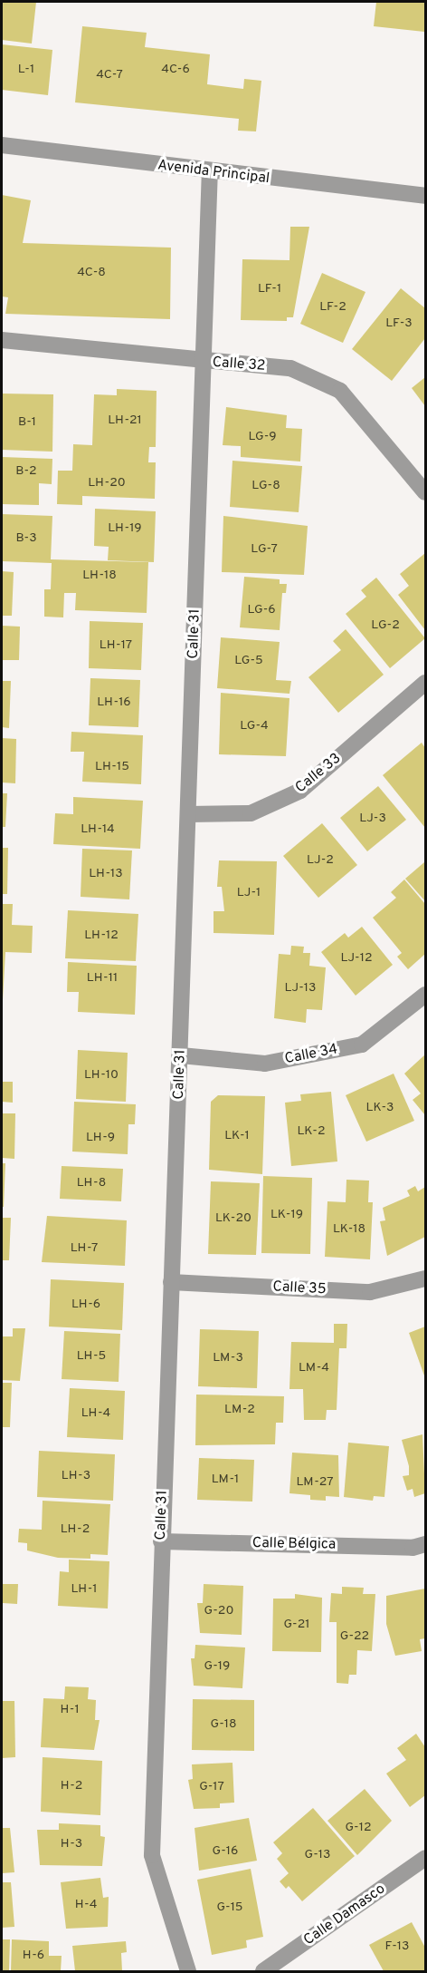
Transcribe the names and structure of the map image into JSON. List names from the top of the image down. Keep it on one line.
{"streets":{"street":["Avenida Principal","Calle 32","Calle 31","Calle 33","Calle 34","Calle 35","Calle Bélgica","Calle Damasco"]},"crossings":[["Avenida Principal","Calle 31"],["Calle 32","Calle 31"],["Calle 31","Calle 33"],["Calle 31","Calle 34"],["Calle 31","Calle 35"],["Calle 31","Calle Bélgica"]],"house_numbers":["L-1","4C-6","4C-7","4C-8","LF-1","LF-2","LF-3","LH-21","B-1","LG-9","B-2","LH-20","LG-8","LH-19","B-3","LG-7","LH-18","LG-6","LG-2","LH-17","LG-5","LH-16","LG-4","LH-15","LJ-3","LH-14","LJ-2","LH-13","LJ-1","LH-12","LJ-12","LH-11","LJ-13","LH-10","LK-3","LK-2","LK-1","LH-9","LH-8","LK-19","LK-20","LK-18","LH-7","LH-6","LH-5","LM-3","LM-4","LM-2","LH-4","LH-3","LM-1","LM-27","LH-2","LH-1","G-20","G-21","G-22","G-19","H-1","G-18","H-2","G-17","G-12","H-3","G-16","G-13","H-4","G-15","F-13","H-6"]}
